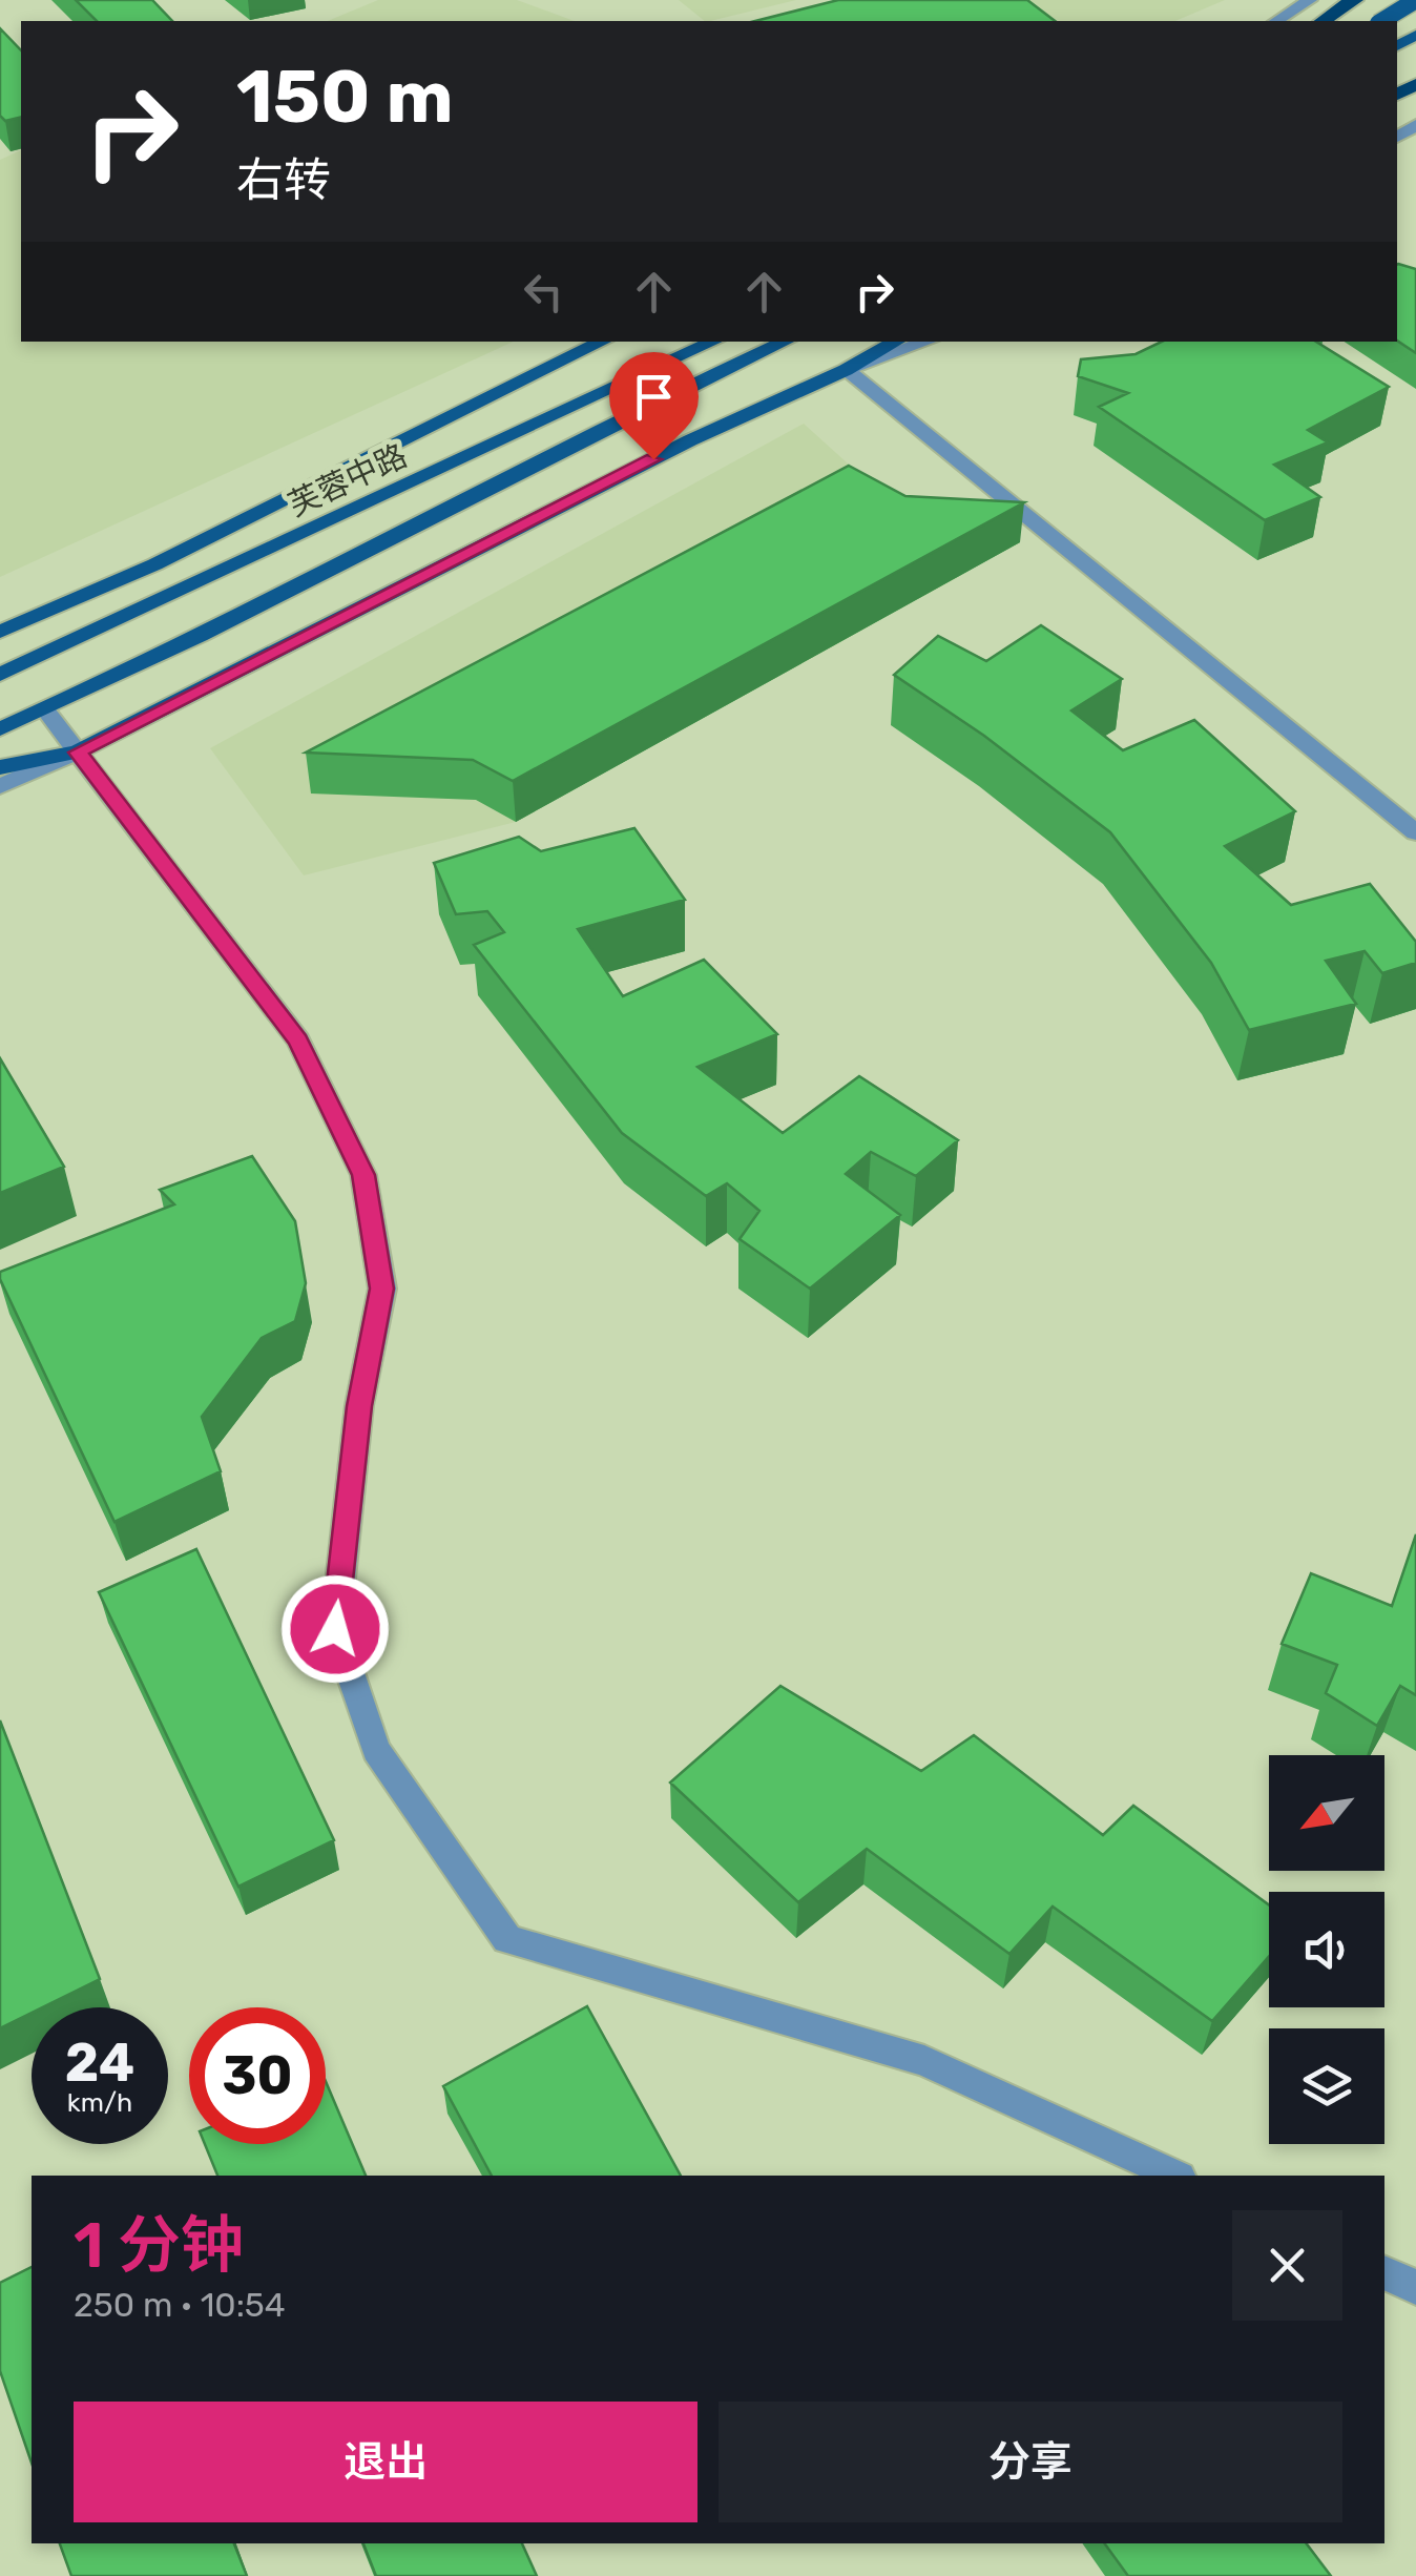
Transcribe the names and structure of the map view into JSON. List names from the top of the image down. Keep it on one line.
{"streets":{"main road":["芙蓉中路"]},"north":"bottom left","page":{"turn":["150 m","右转"],"speed":"24 km/h","limit":"30","heading":["1 分钟","250 m · 10:54"],"buttons":["退出","分享"]}}
